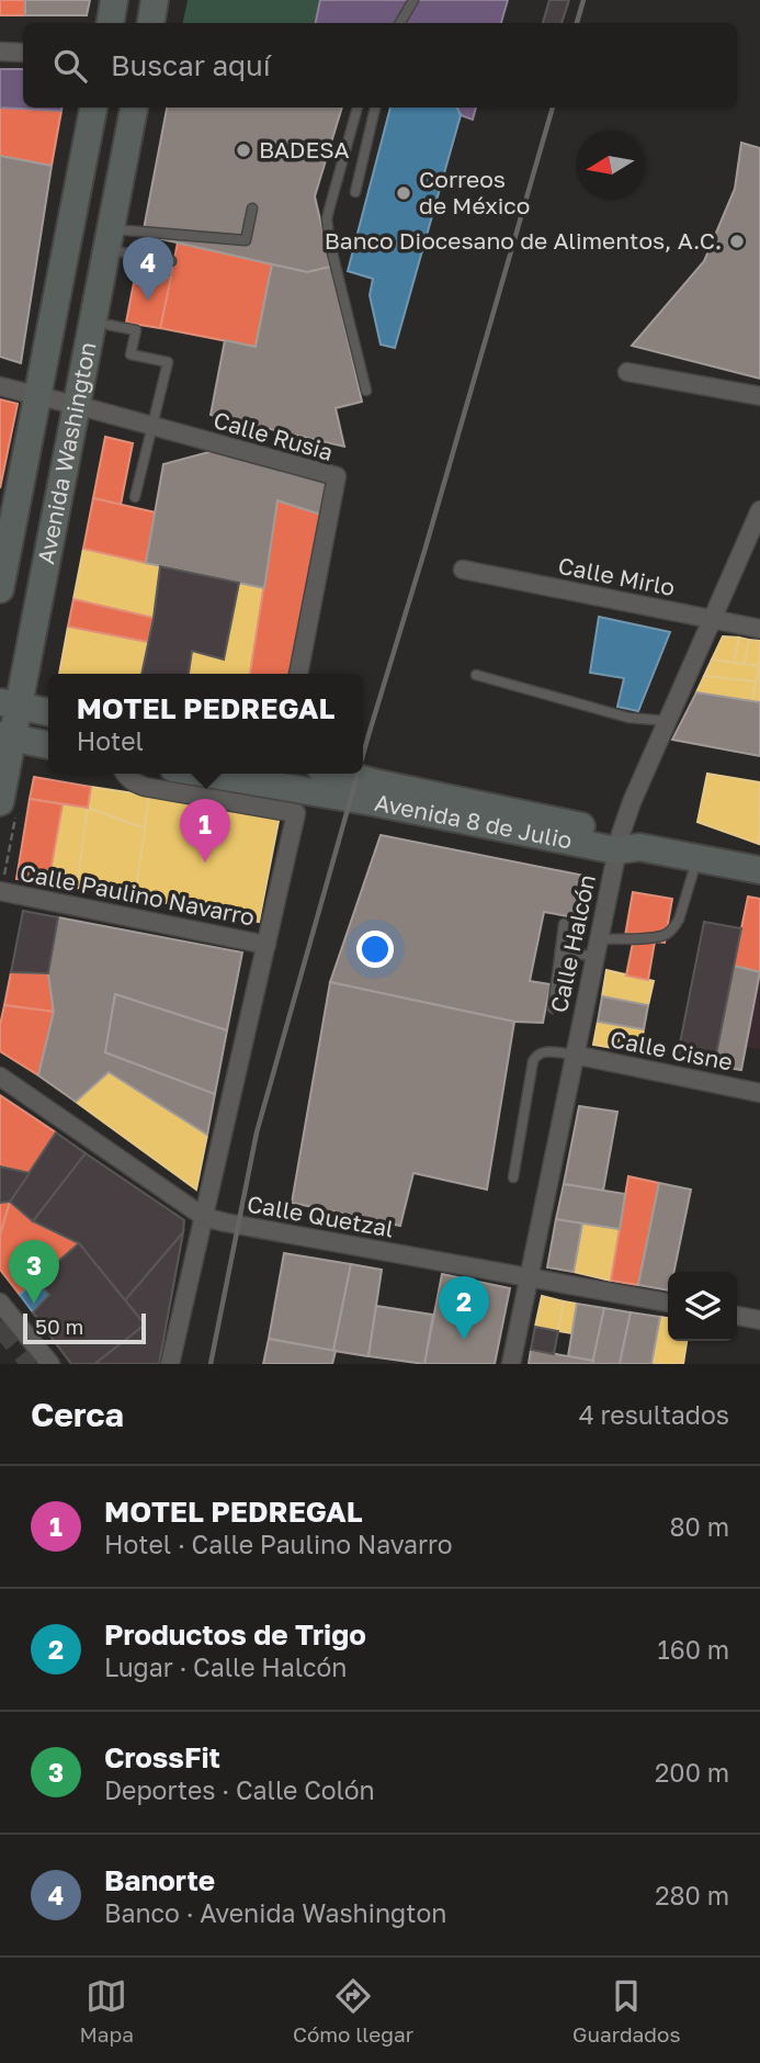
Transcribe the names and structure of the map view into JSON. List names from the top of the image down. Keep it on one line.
{"streets":{"main road":["Avenida Washington","Avenida 8 de Julio"],"street":["Calle Rusia","Calle Mirlo","Calle Paulino Navarro","Calle Halcón","Calle Cisne","Calle Quetzal"]},"crossings":[["Calle Rusia","Avenida Washington"],["Calle Mirlo","Calle Halcón"],["Avenida 8 de Julio","Calle Halcón"],["Calle Halcón","Calle Cisne"],["Calle Halcón","Calle Quetzal"]],"places":["BADESA","Correos de México","Banco Diocesano de Alimentos, A.C."],"scale_bar":"50 m","north":"left","page":{"search":"Buscar aquí","pins":["4","1","3","2"],"popup":["MOTEL PEDREGAL","Hotel"],"scale":"50 m","heading":["Cerca","4 resultados"],"list":[{"mark":"1","name":"MOTEL PEDREGAL","note":"Hotel · Calle Paulino Navarro","value":"80 m"},{"mark":"2","name":"Productos de Trigo","note":"Lugar · Calle Halcón","value":"160 m"},{"mark":"3","name":"CrossFit","note":"Deportes · Calle Colón","value":"200 m"},{"mark":"4","name":"Banorte","note":"Banco · Avenida Washington","value":"280 m"}],"nav":["Mapa","Cómo llegar","Guardados"]}}
